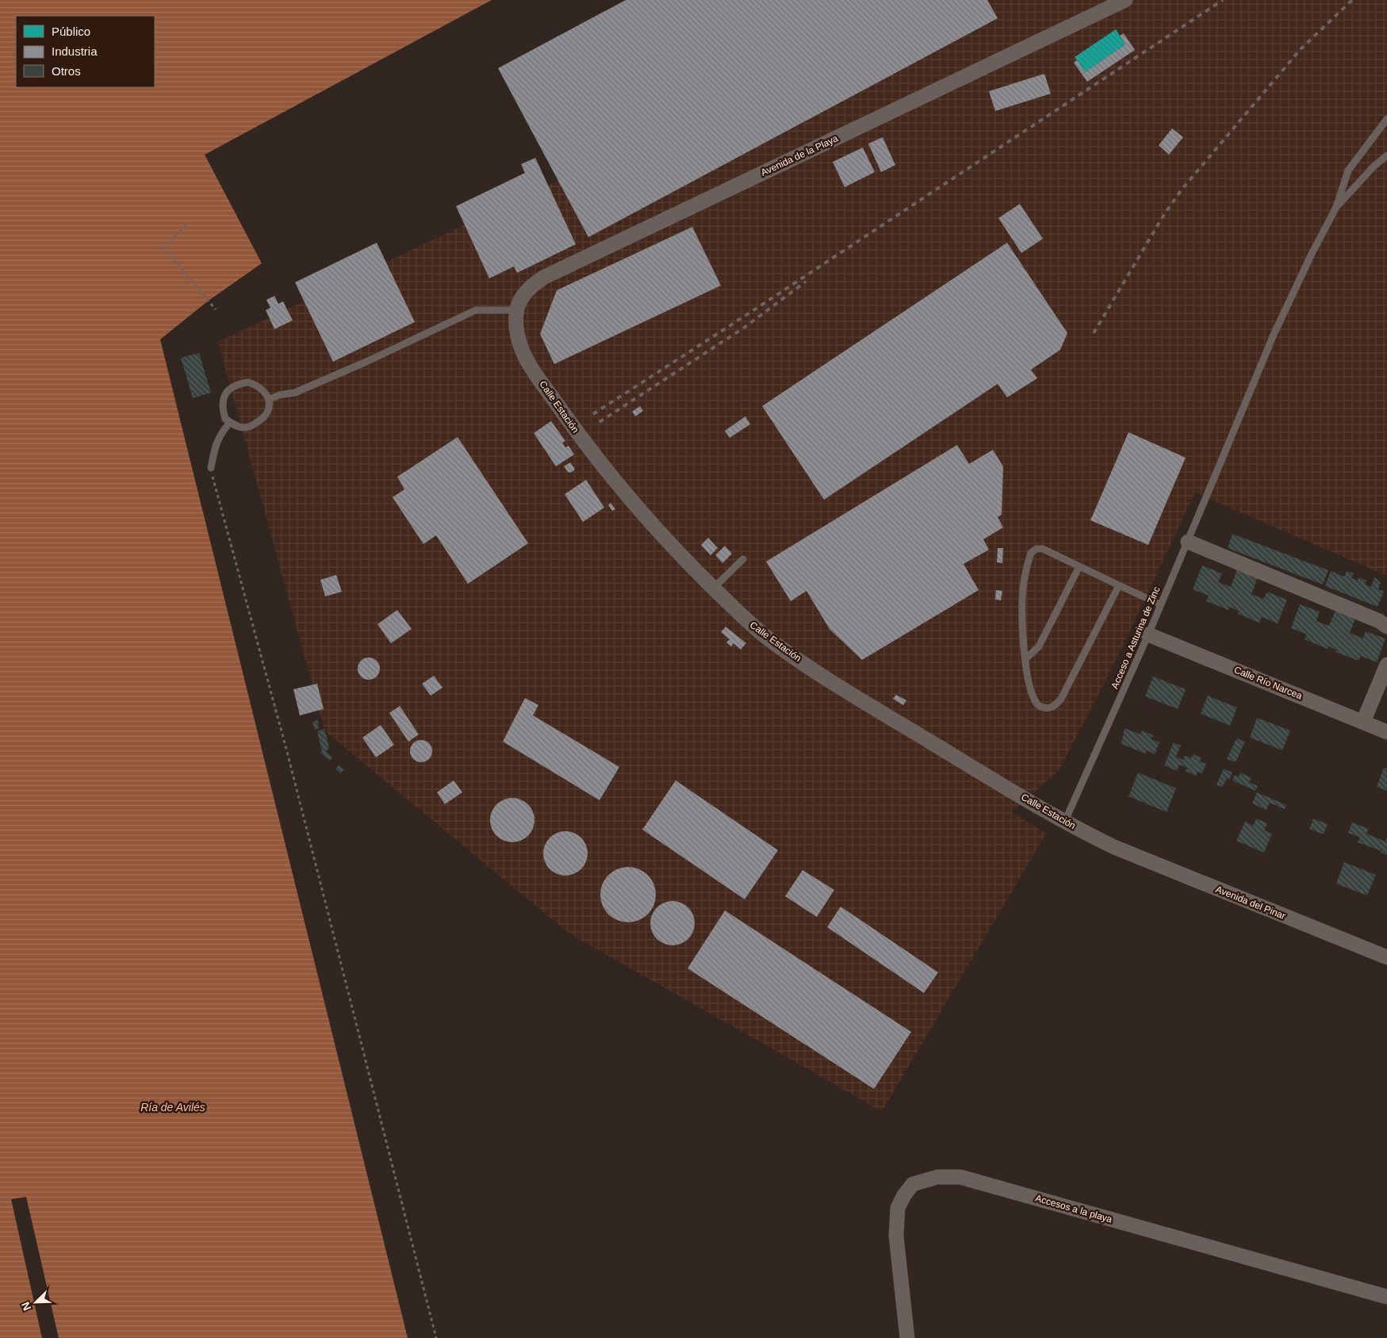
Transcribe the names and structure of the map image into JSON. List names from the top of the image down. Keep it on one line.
{"streets":{"street":["Avenida de la Playa","Calle Estación","Calle Río Narcea","Avenida del Pinar","Accesos a la playa"],"lane":["Acceso a Asturina de Zinc"]},"crossings":[["Avenida de la Playa","Calle Estación"],["Calle Estación","Acceso a Asturina de Zinc"],["Calle Estación","Avenida del Pinar"],["Acceso a Asturina de Zinc","Calle Río Narcea"]],"water":["Ría de Avilés"],"legend":["Público","Industria","Otros"],"north":"bottom left"}
